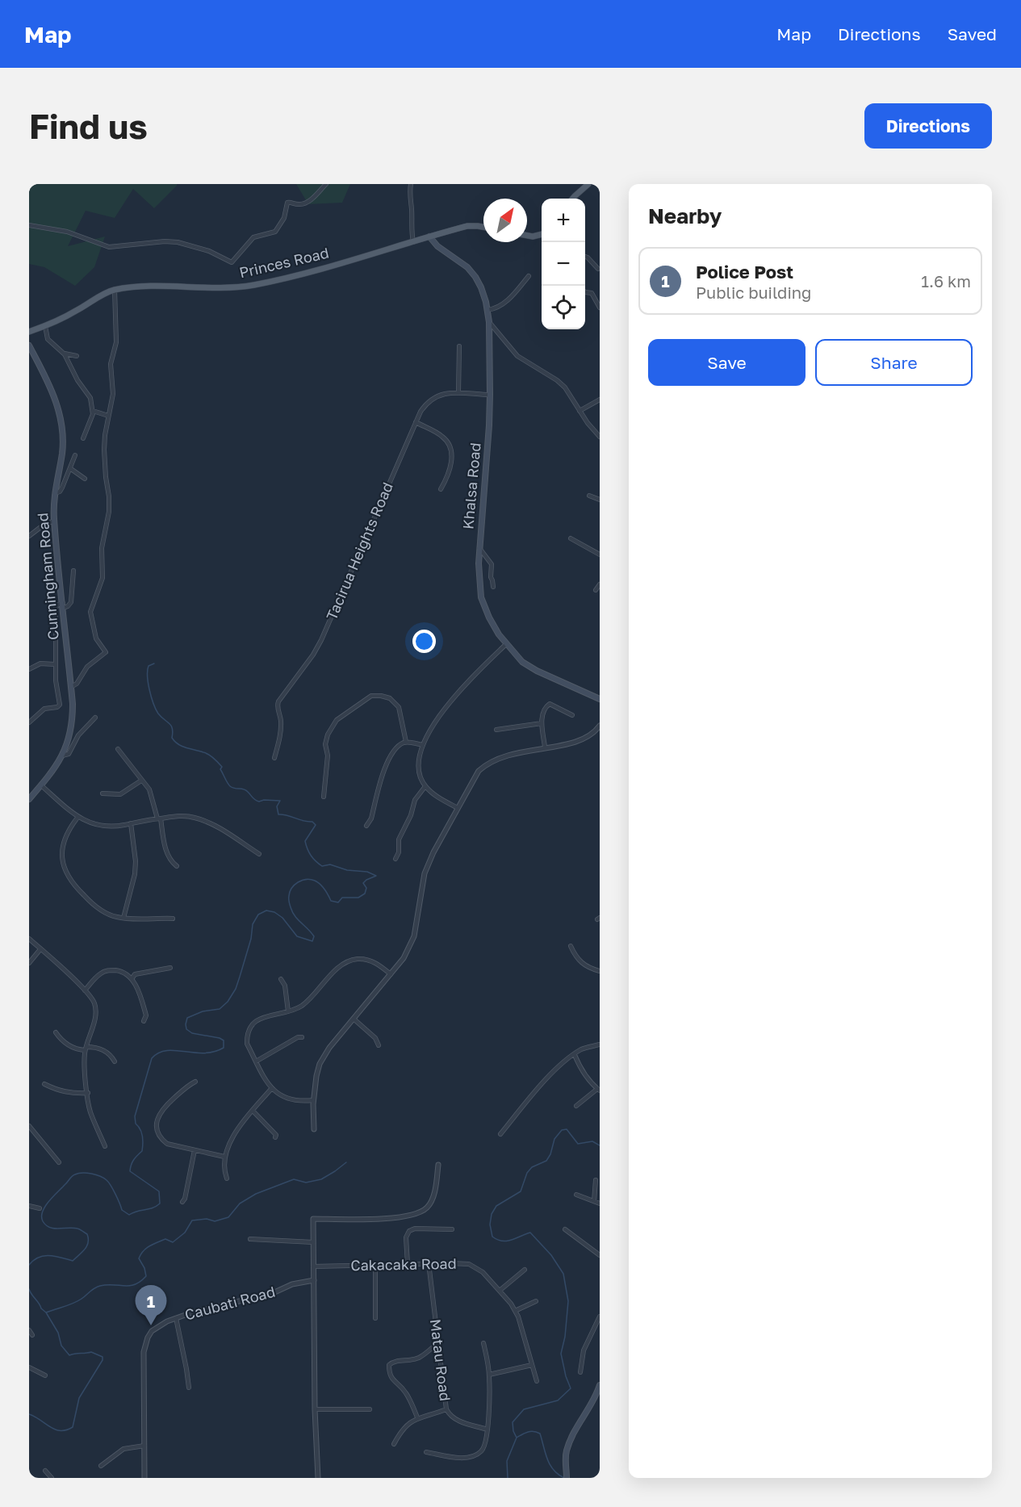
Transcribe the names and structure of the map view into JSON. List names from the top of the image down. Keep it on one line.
{"streets":{"main road":["Princes Road","Khalsa Road","Cunningham Road"],"street":["Tacirua Heights Road","Cakacaka Road","Caubati Road","Matau Road"]},"crossings":[["Princes Road","Khalsa Road"],["Khalsa Road","Tacirua Heights Road"],["Cakacaka Road","Matau Road"]],"north":"top right","page":{"header":"Map","nav":["Map","Directions","Saved"],"buttons":["Directions",["Save","Share"]],"title":"Find us","heading":"Nearby","map_buttons":["+","−"],"list":[{"mark":"1","name":"Police Post","note":"Public building","value":"1.6 km"}],"pins":"1"}}
